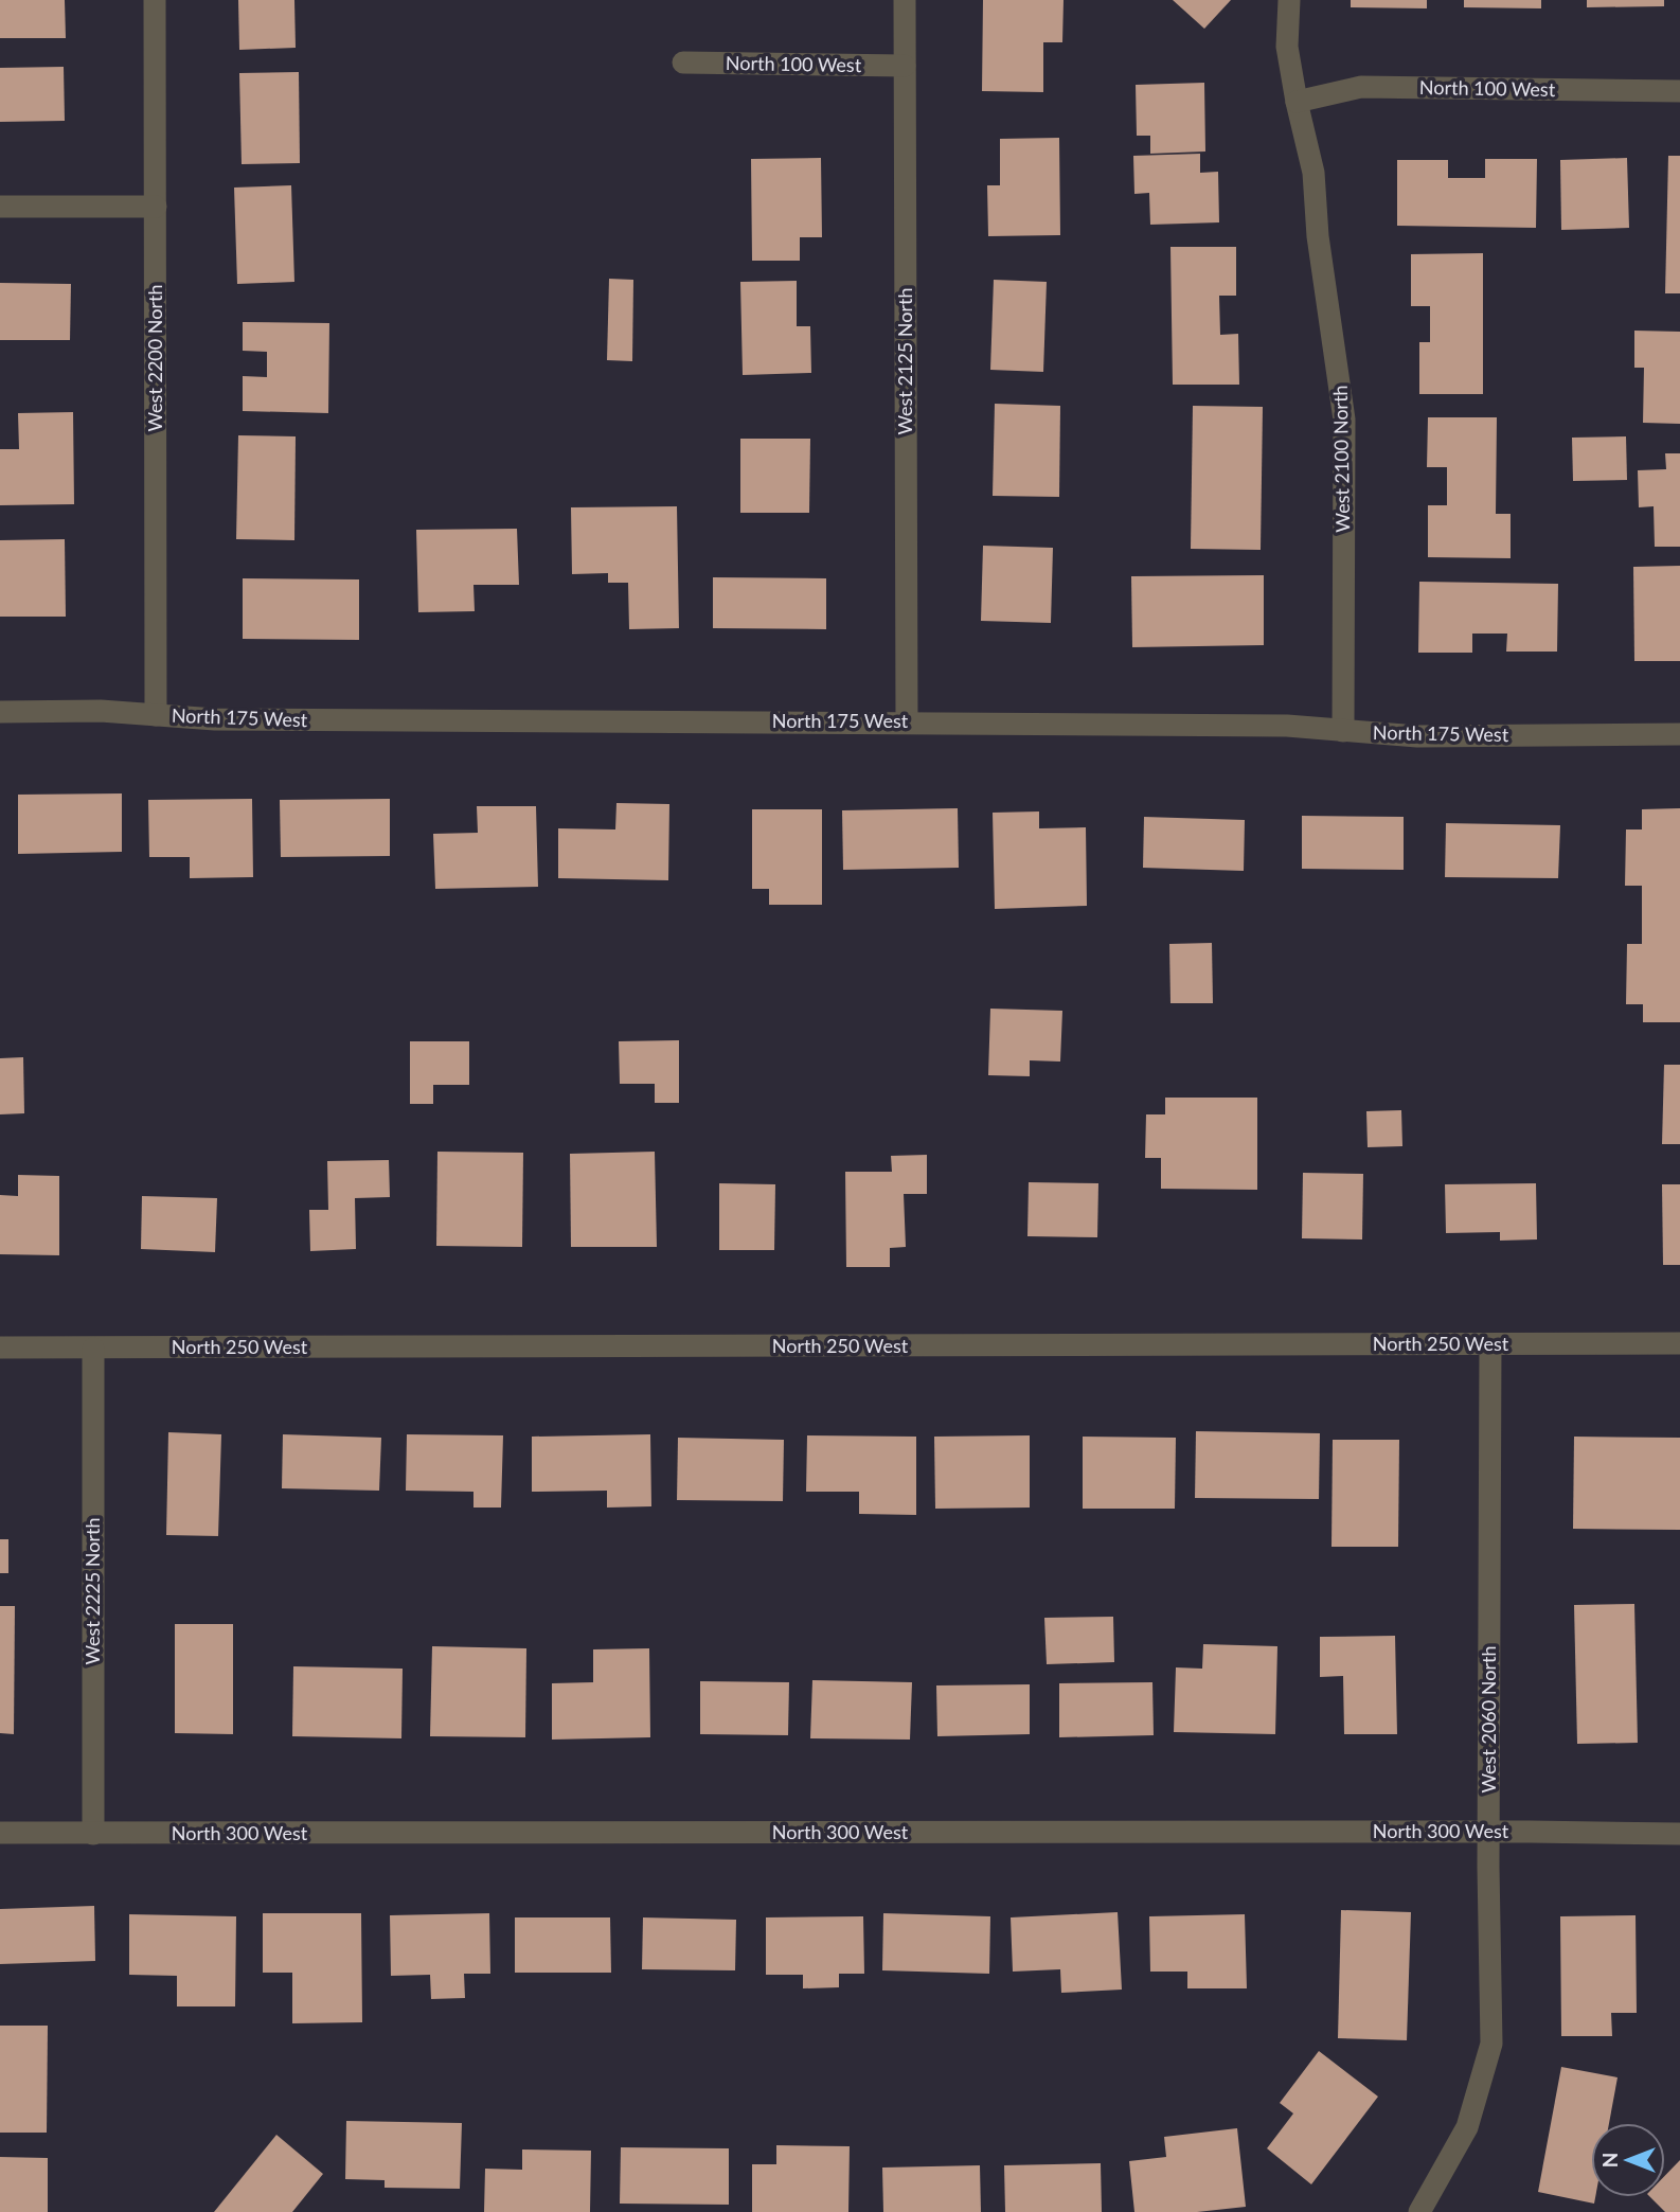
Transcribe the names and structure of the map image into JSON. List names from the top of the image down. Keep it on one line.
{"streets":{"street":["North 100 West","West 2200 North","West 2125 North","West 2100 North","North 175 West","North 250 West","West 2225 North","West 2060 North","North 300 West"]},"crossings":[["North 100 West","West 2125 North"],["North 100 West","West 2100 North"],["West 2200 North","North 175 West"],["West 2125 North","North 175 West"],["West 2100 North","North 175 West"],["North 250 West","West 2225 North"],["North 250 West","West 2060 North"],["West 2225 North","North 300 West"],["West 2060 North","North 300 West"]],"north":"left"}
